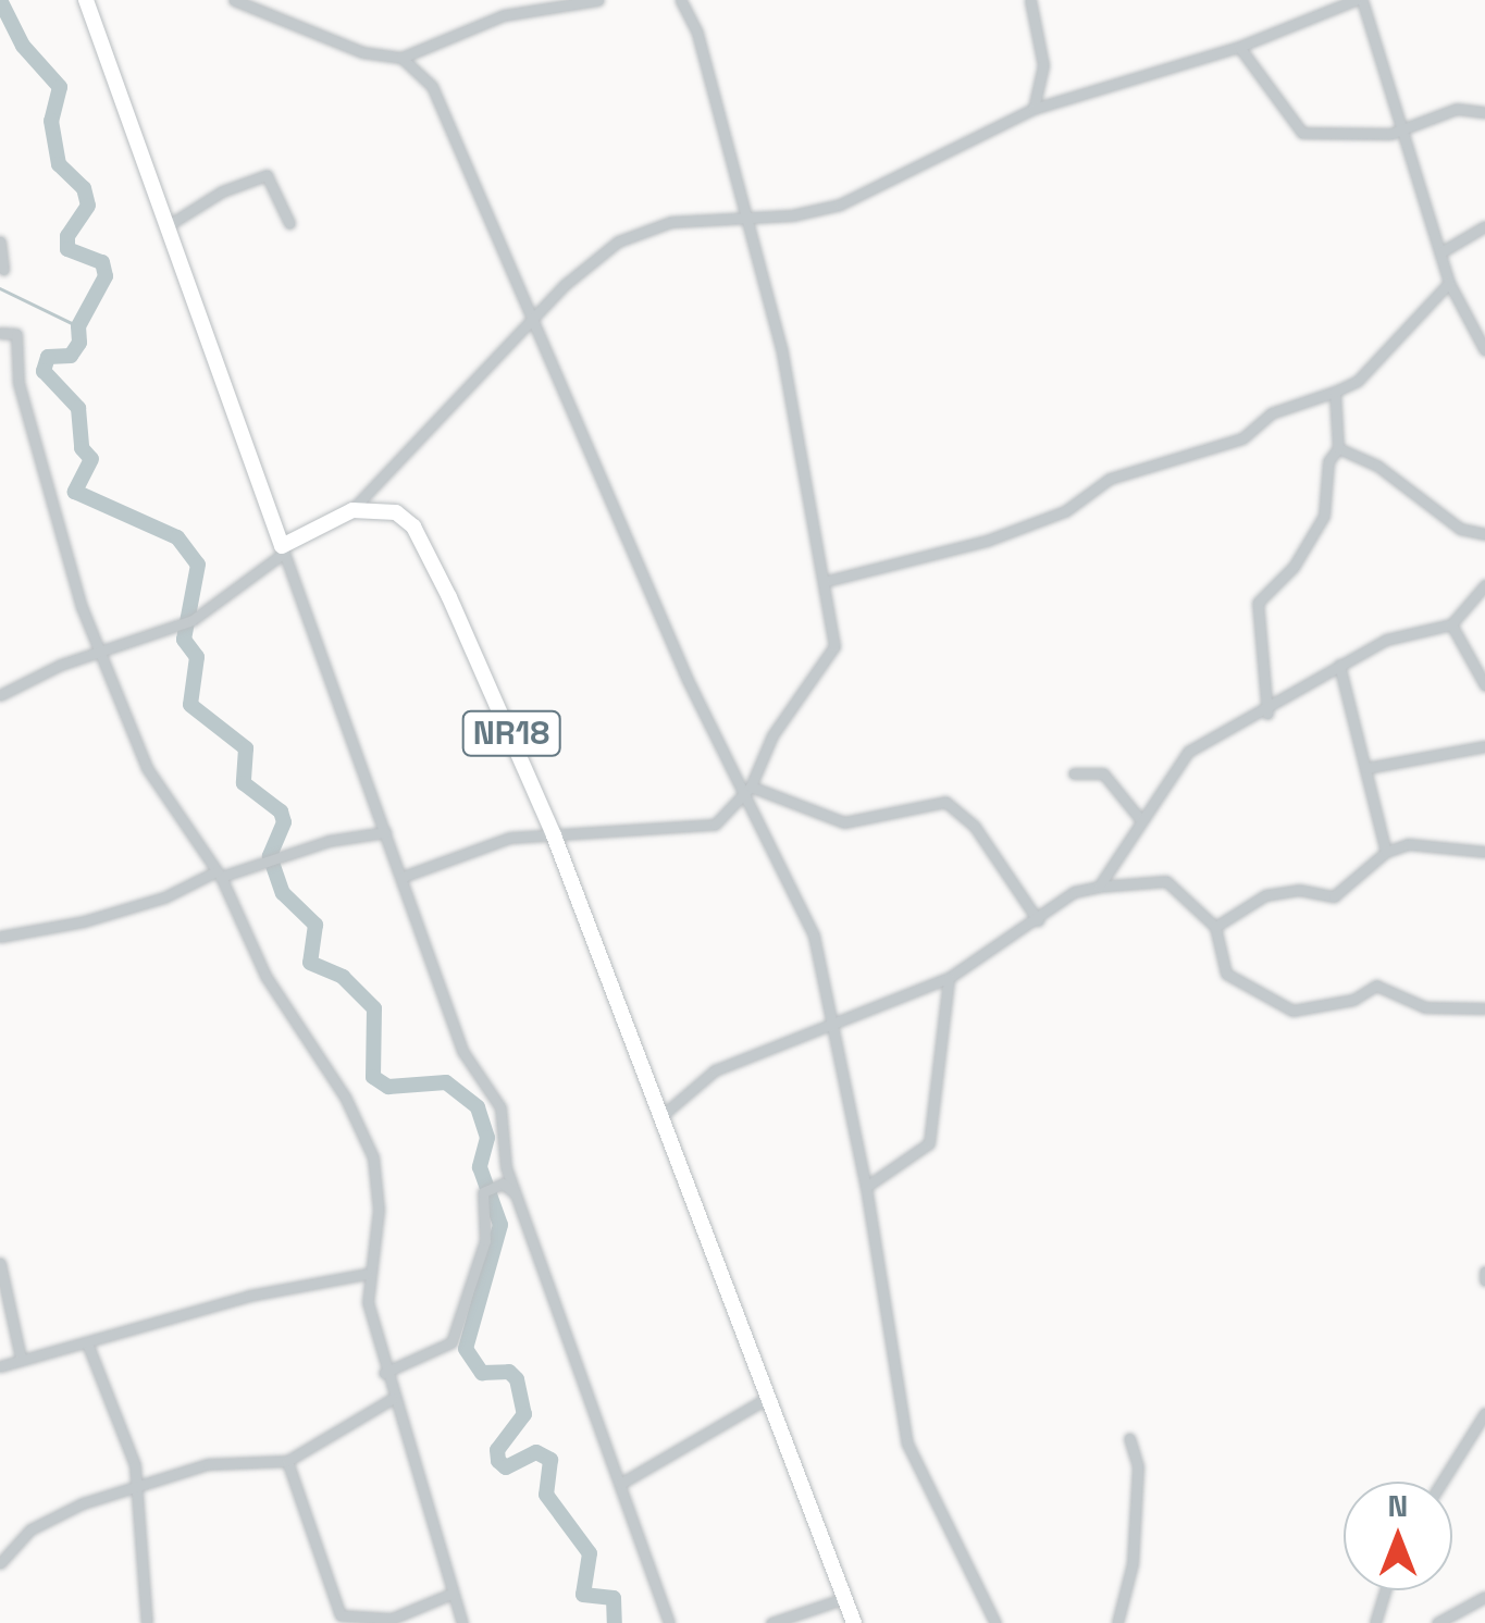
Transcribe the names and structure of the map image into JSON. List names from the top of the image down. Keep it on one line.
{"streets":{"main road":["NR18"]},"north":"top"}
